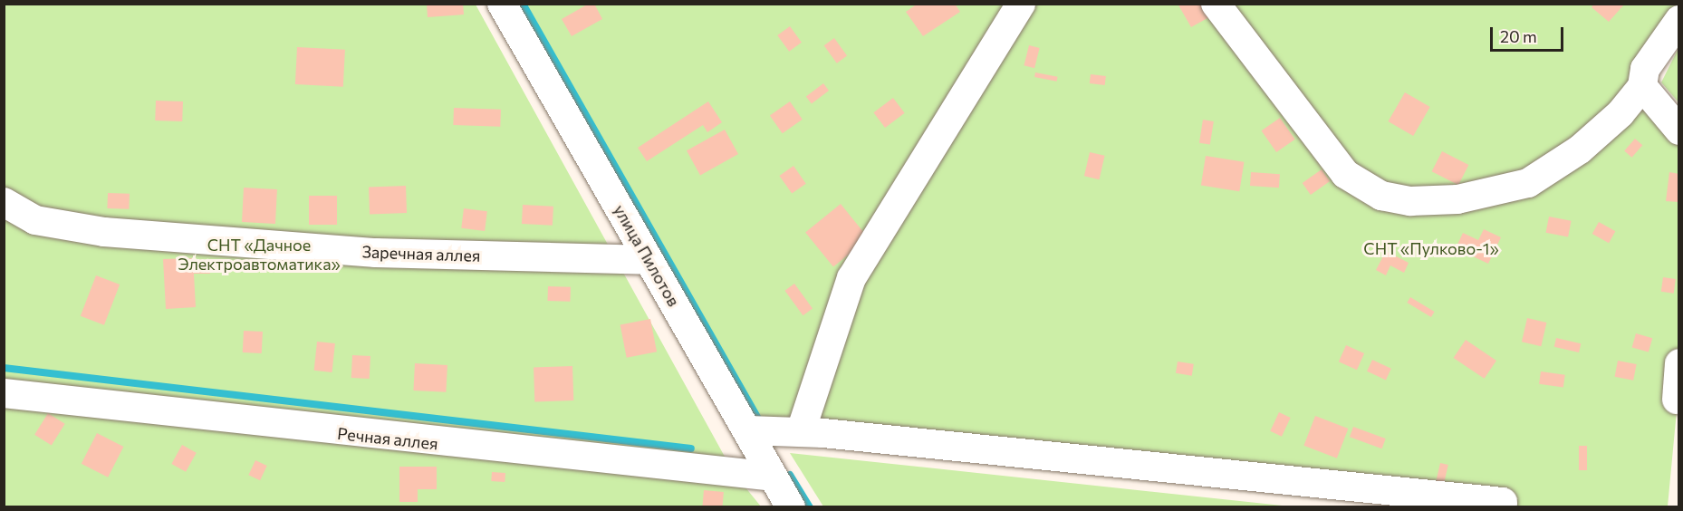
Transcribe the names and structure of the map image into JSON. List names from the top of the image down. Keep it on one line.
{"streets":{"street":["Заречная аллея","улица Пилотов","Речная аллея"]},"crossings":[["Заречная аллея","улица Пилотов"],["улица Пилотов","Речная аллея"]],"parks":["СНТ «Дачное Электроавтоматика»","СНТ «Пулково-1»"],"scale_bar":"20 m"}
